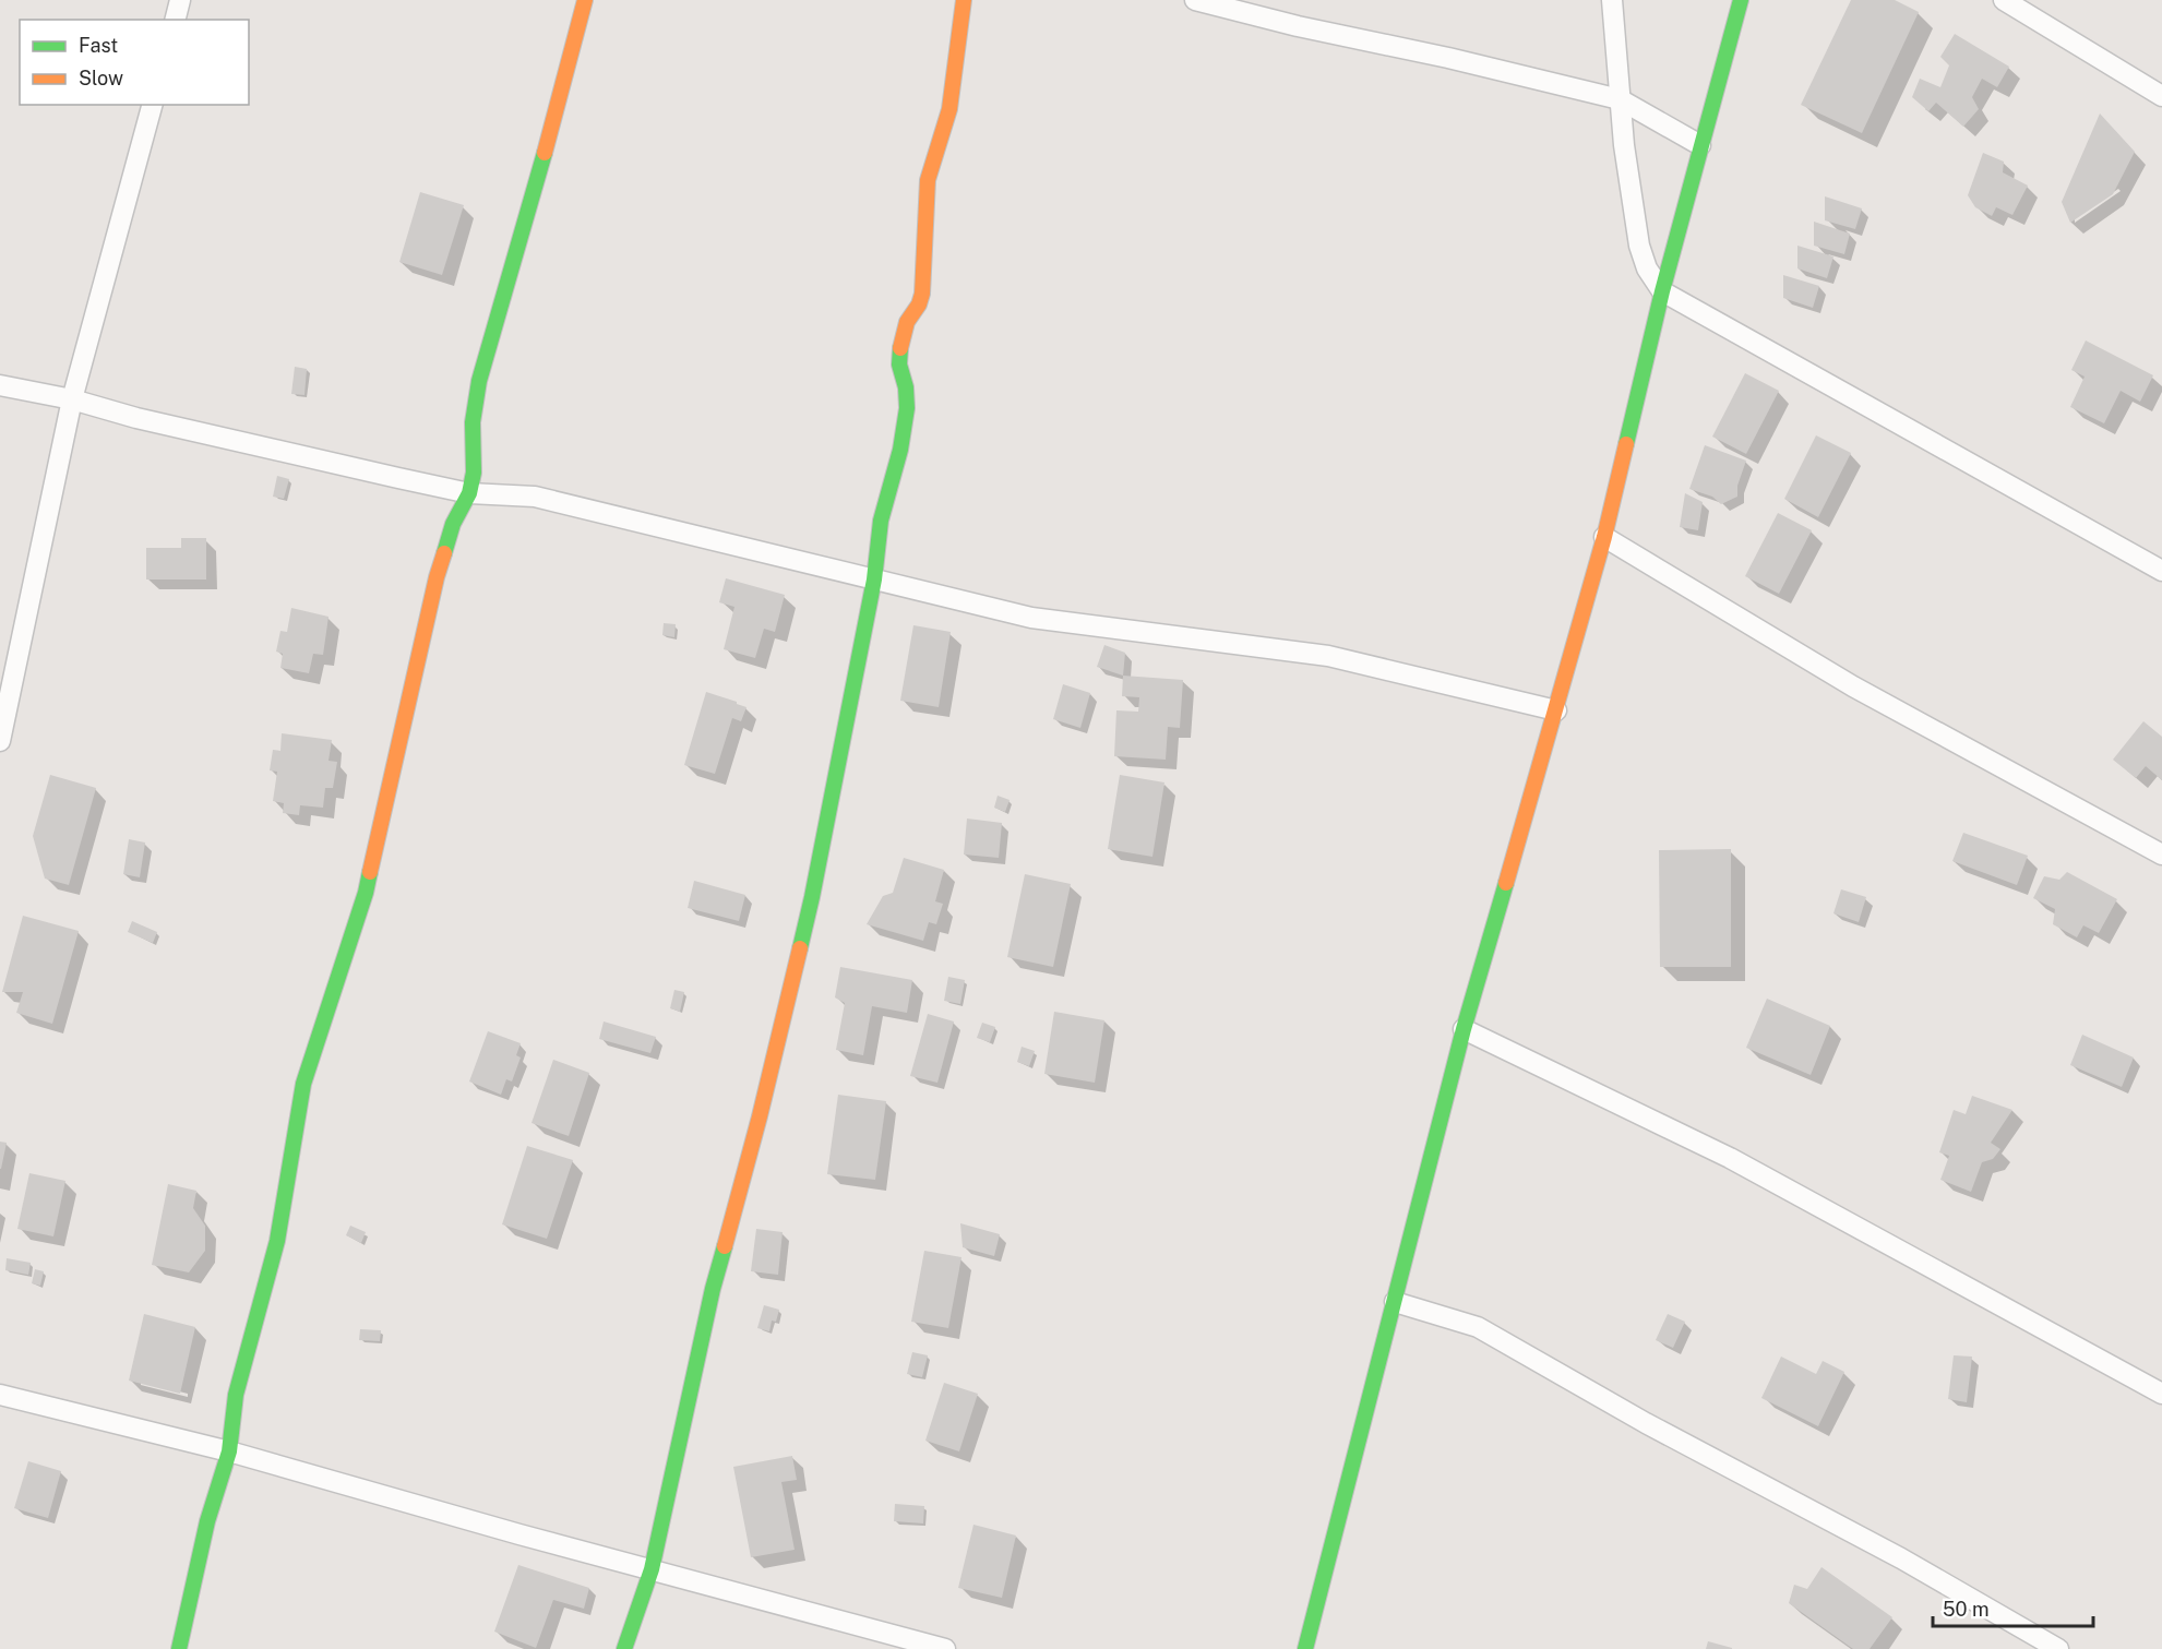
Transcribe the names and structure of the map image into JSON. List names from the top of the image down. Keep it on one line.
{"legend":["Fast","Slow"],"scale_bar":"50 m"}
